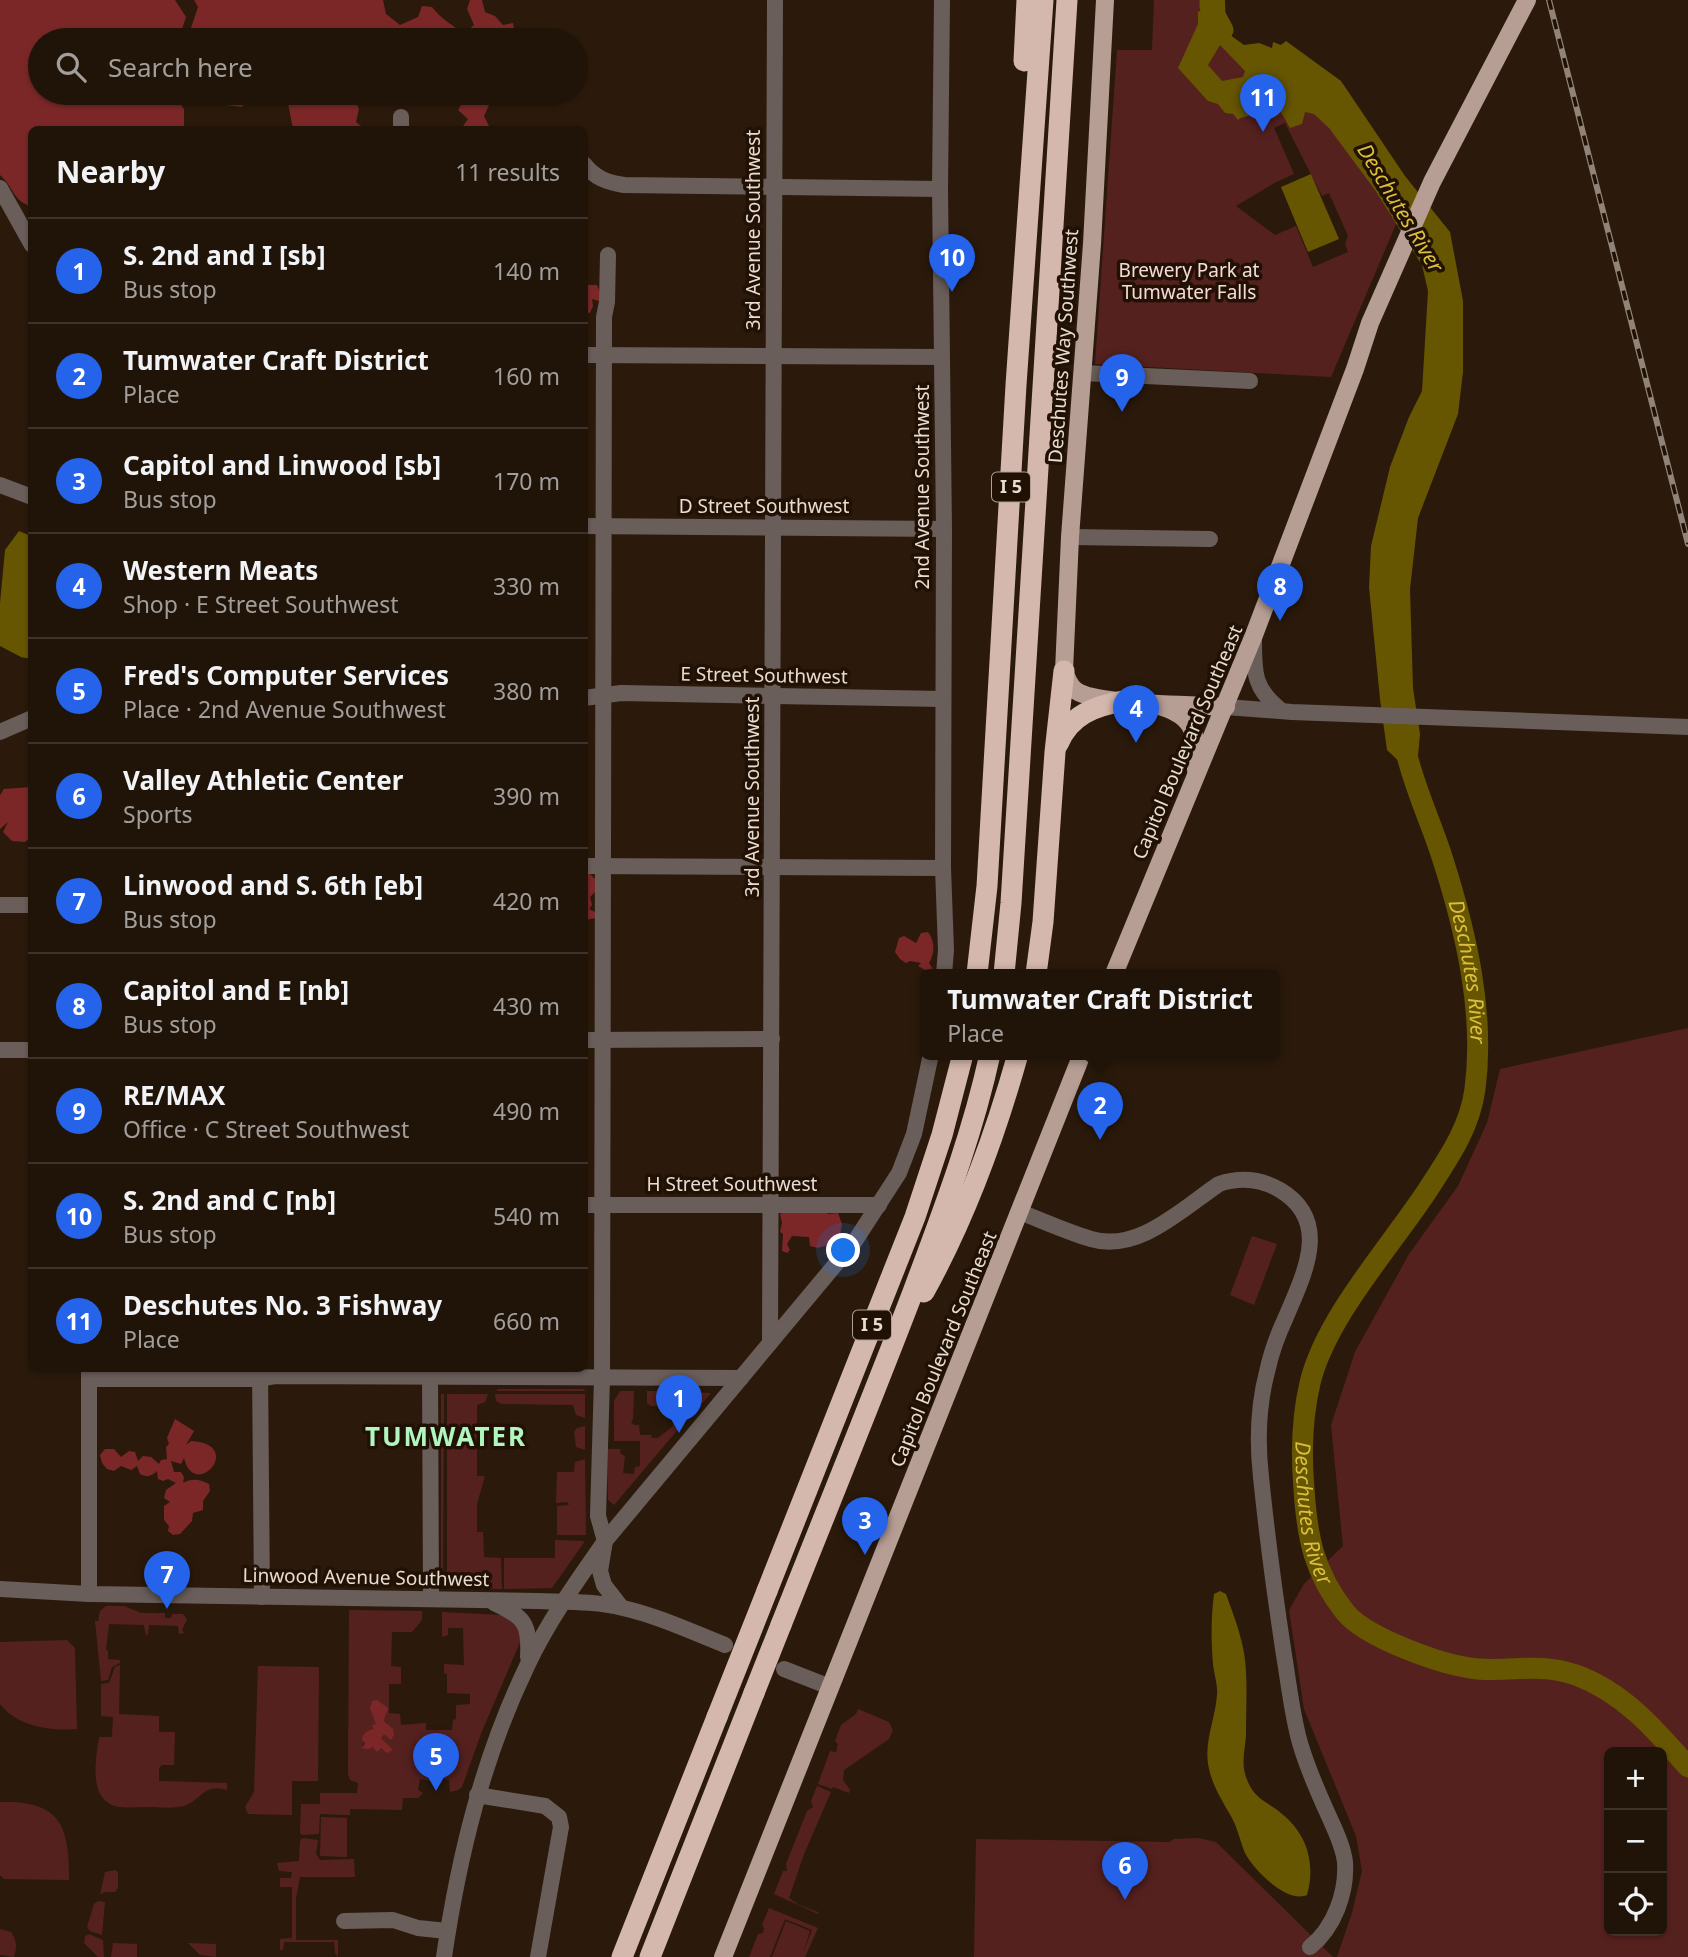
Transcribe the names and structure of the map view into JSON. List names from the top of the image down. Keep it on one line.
{"streets":{"highway":["I 5"],"main road":["Deschutes Way Southwest","Capitol Boulevard Southeast"],"street":["3rd Avenue Southwest","2nd Avenue Southwest","D Street Southwest","E Street Southwest","H Street Southwest","Linwood Avenue Southwest"]},"crossings":[["3rd Avenue Southwest","D Street Southwest"],["3rd Avenue Southwest","E Street Southwest"],["3rd Avenue Southwest","H Street Southwest"],["2nd Avenue Southwest","D Street Southwest"],["2nd Avenue Southwest","E Street Southwest"]],"districts":["TUMWATER"],"water":["Deschutes River"],"parks":["Brewery Park at Tumwater Falls"],"page":{"search":"Search here","pins":["11","10","9","8","4","2","1","3","7","5","6"],"heading":["Nearby","11 results"],"list":[{"mark":"1","name":"S. 2nd and I [sb]","note":"Bus stop","value":"140 m"},{"mark":"2","name":"Tumwater Craft District","note":"Place","value":"160 m"},{"mark":"3","name":"Capitol and Linwood [sb]","note":"Bus stop","value":"170 m"},{"mark":"4","name":"Western Meats","note":"Shop · E Street Southwest","value":"330 m"},{"mark":"5","name":"Fred's Computer Services","note":"Place · 2nd Avenue Southwest","value":"380 m"},{"mark":"6","name":"Valley Athletic Center","note":"Sports","value":"390 m"},{"mark":"7","name":"Linwood and S. 6th [eb]","note":"Bus stop","value":"420 m"},{"mark":"8","name":"Capitol and E [nb]","note":"Bus stop","value":"430 m"},{"mark":"9","name":"RE/MAX","note":"Office · C Street Southwest","value":"490 m"},{"mark":"10","name":"S. 2nd and C [nb]","note":"Bus stop","value":"540 m"},{"mark":"11","name":"Deschutes No. 3 Fishway","note":"Place","value":"660 m"}],"popup":["Tumwater Craft District","Place"],"map_buttons":["+","−"]}}
